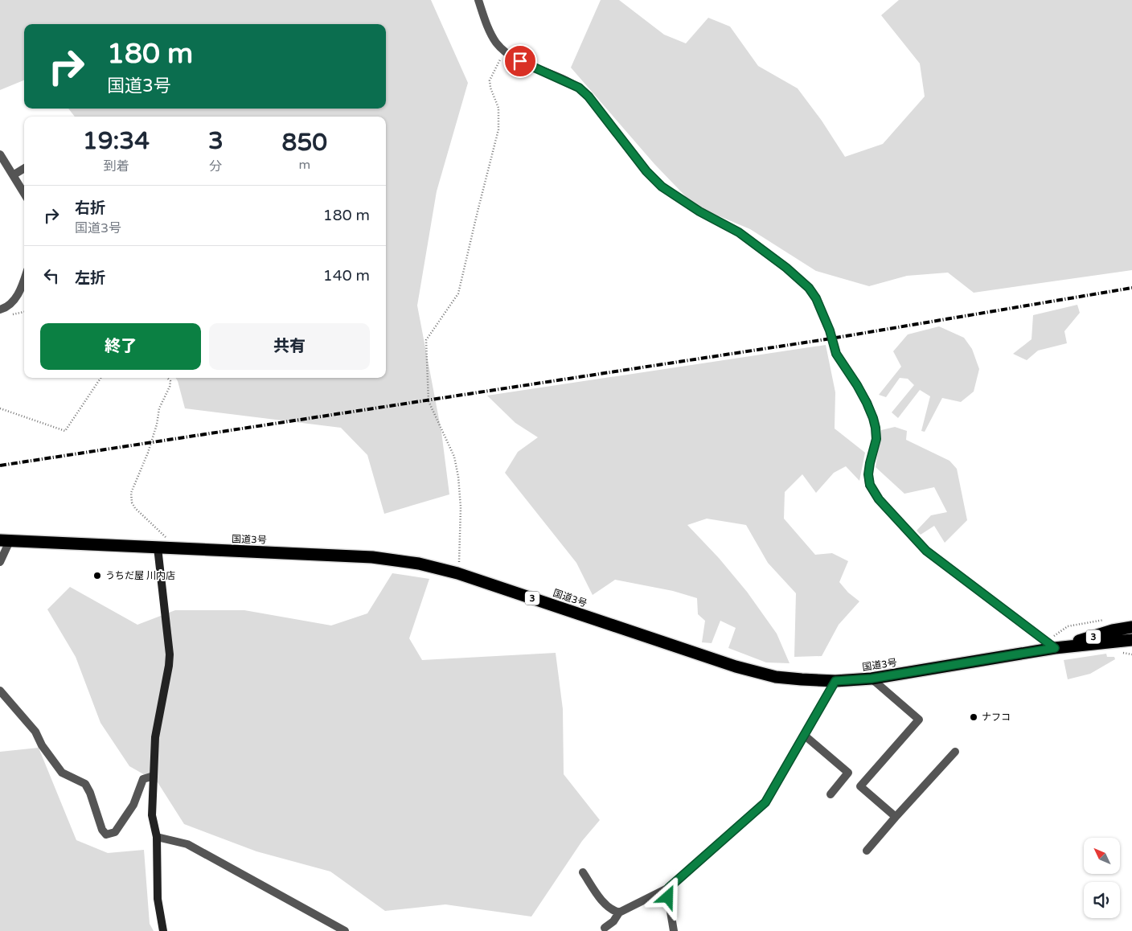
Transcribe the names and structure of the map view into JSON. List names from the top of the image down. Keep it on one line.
{"streets":{"highway":["国道3号","3"]},"places":["うちだ屋 川内店","ナフコ"],"north":"top left","page":{"turn":["180 m","国道3号"],"eta":["19:34","到着","3","分","850","m"],"list":[{"name":"右折","note":"国道3号","value":"180 m"},{"name":"左折","value":"140 m"}],"buttons":["終了","共有"]}}
